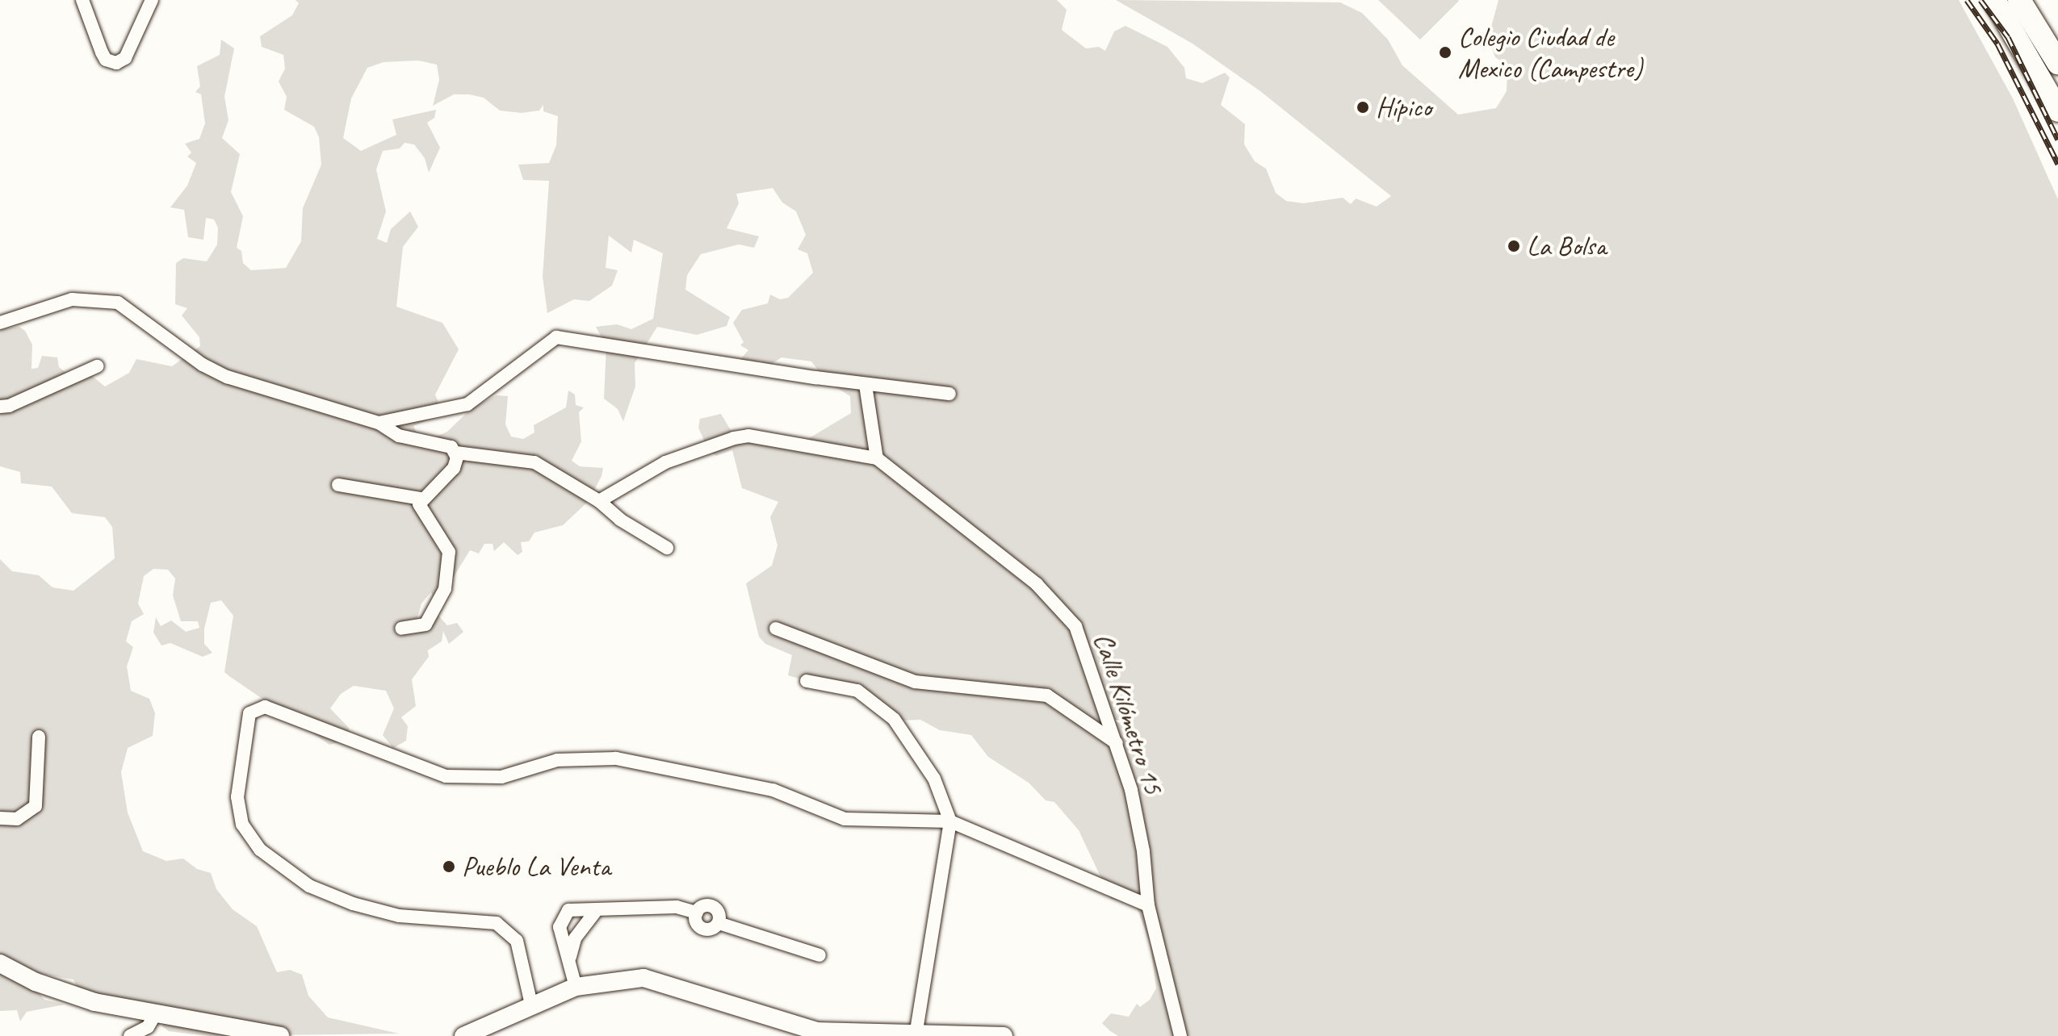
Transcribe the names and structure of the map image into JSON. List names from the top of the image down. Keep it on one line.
{"streets":{"street":["Calle Kilómetro 15"]},"places":["Colegio Ciudad de Mexico (Campestre)","Hípico","La Bolsa","Pueblo La Venta"]}
